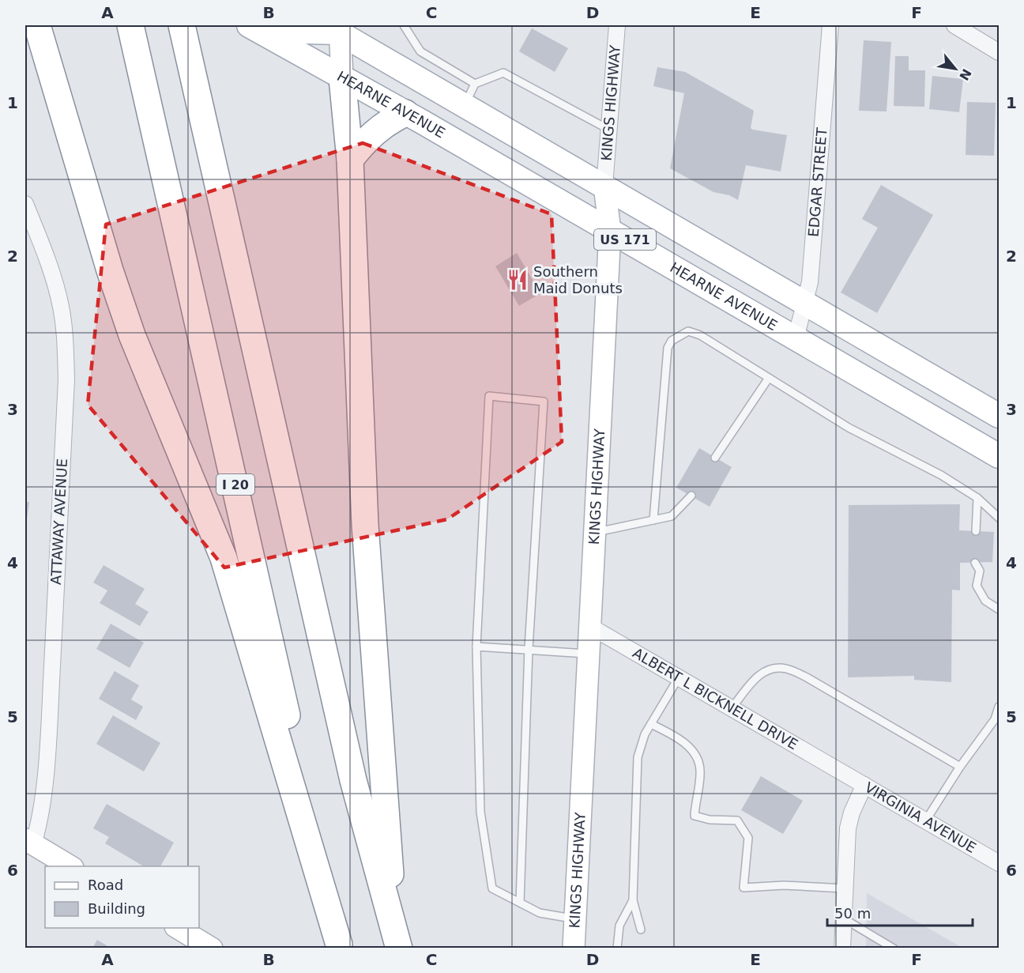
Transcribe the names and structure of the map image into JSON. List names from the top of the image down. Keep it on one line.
{"streets":{"highway":["I 20"],"main road":["KINGS HIGHWAY","HEARNE AVENUE","US 171"],"street":["EDGAR STREET","ATTAWAY AVENUE","ALBERT L BICKNELL DRIVE","VIRGINIA AVENUE"]},"crossings":[["KINGS HIGHWAY","HEARNE AVENUE"],["KINGS HIGHWAY","US 171"],["KINGS HIGHWAY","ALBERT L BICKNELL DRIVE"],["HEARNE AVENUE","EDGAR STREET"],["EDGAR STREET","US 171"],["ALBERT L BICKNELL DRIVE","VIRGINIA AVENUE"]],"places":{"restaurant":["Southern Maid Donuts"]},"legend":["Road","Building"],"scale_bar":"50 m","north":"bottom right","grid":{"columns":["A","B","C","D","E","F"],"rows":["1","2","3","4","5","6"]}}
